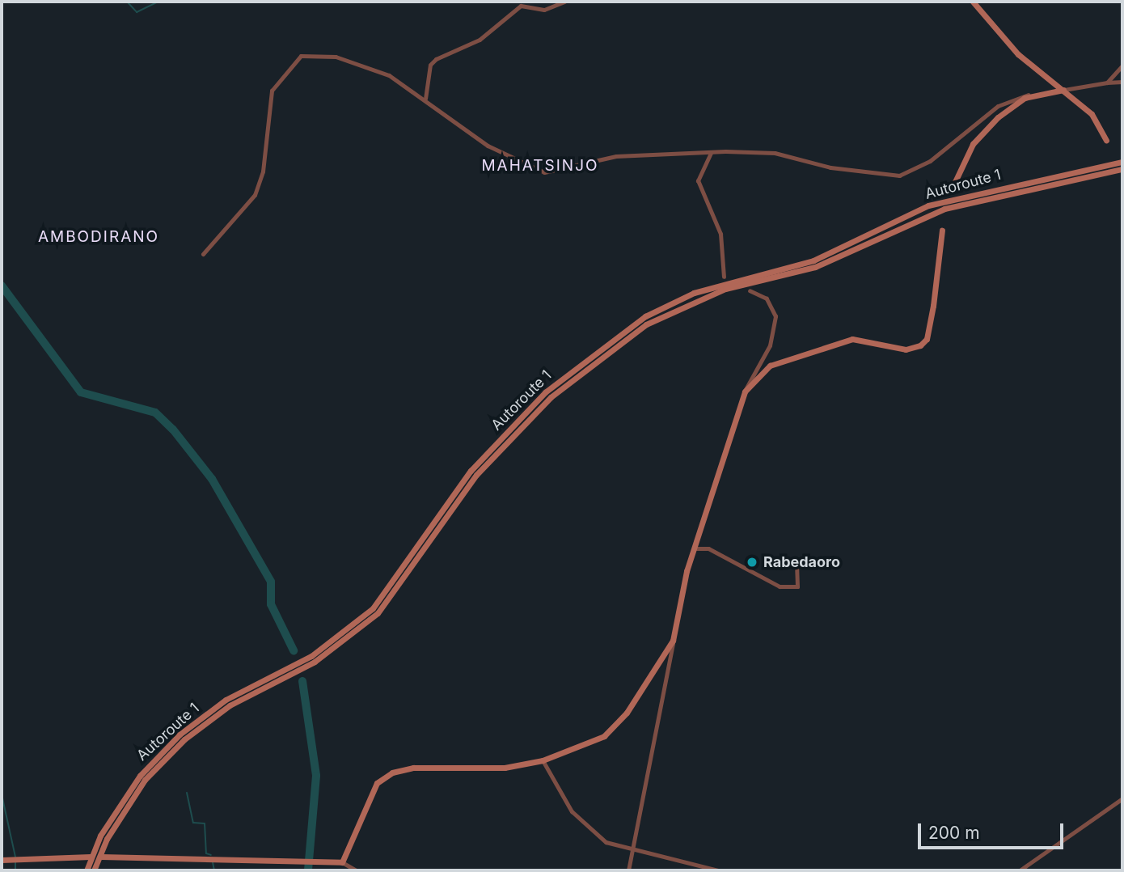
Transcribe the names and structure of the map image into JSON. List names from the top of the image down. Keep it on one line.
{"streets":{"main road":["Autoroute 1"]},"districts":["MAHATSINJO","AMBODIRANO"],"places":["Rabedaoro"],"scale_bar":"200 m"}
